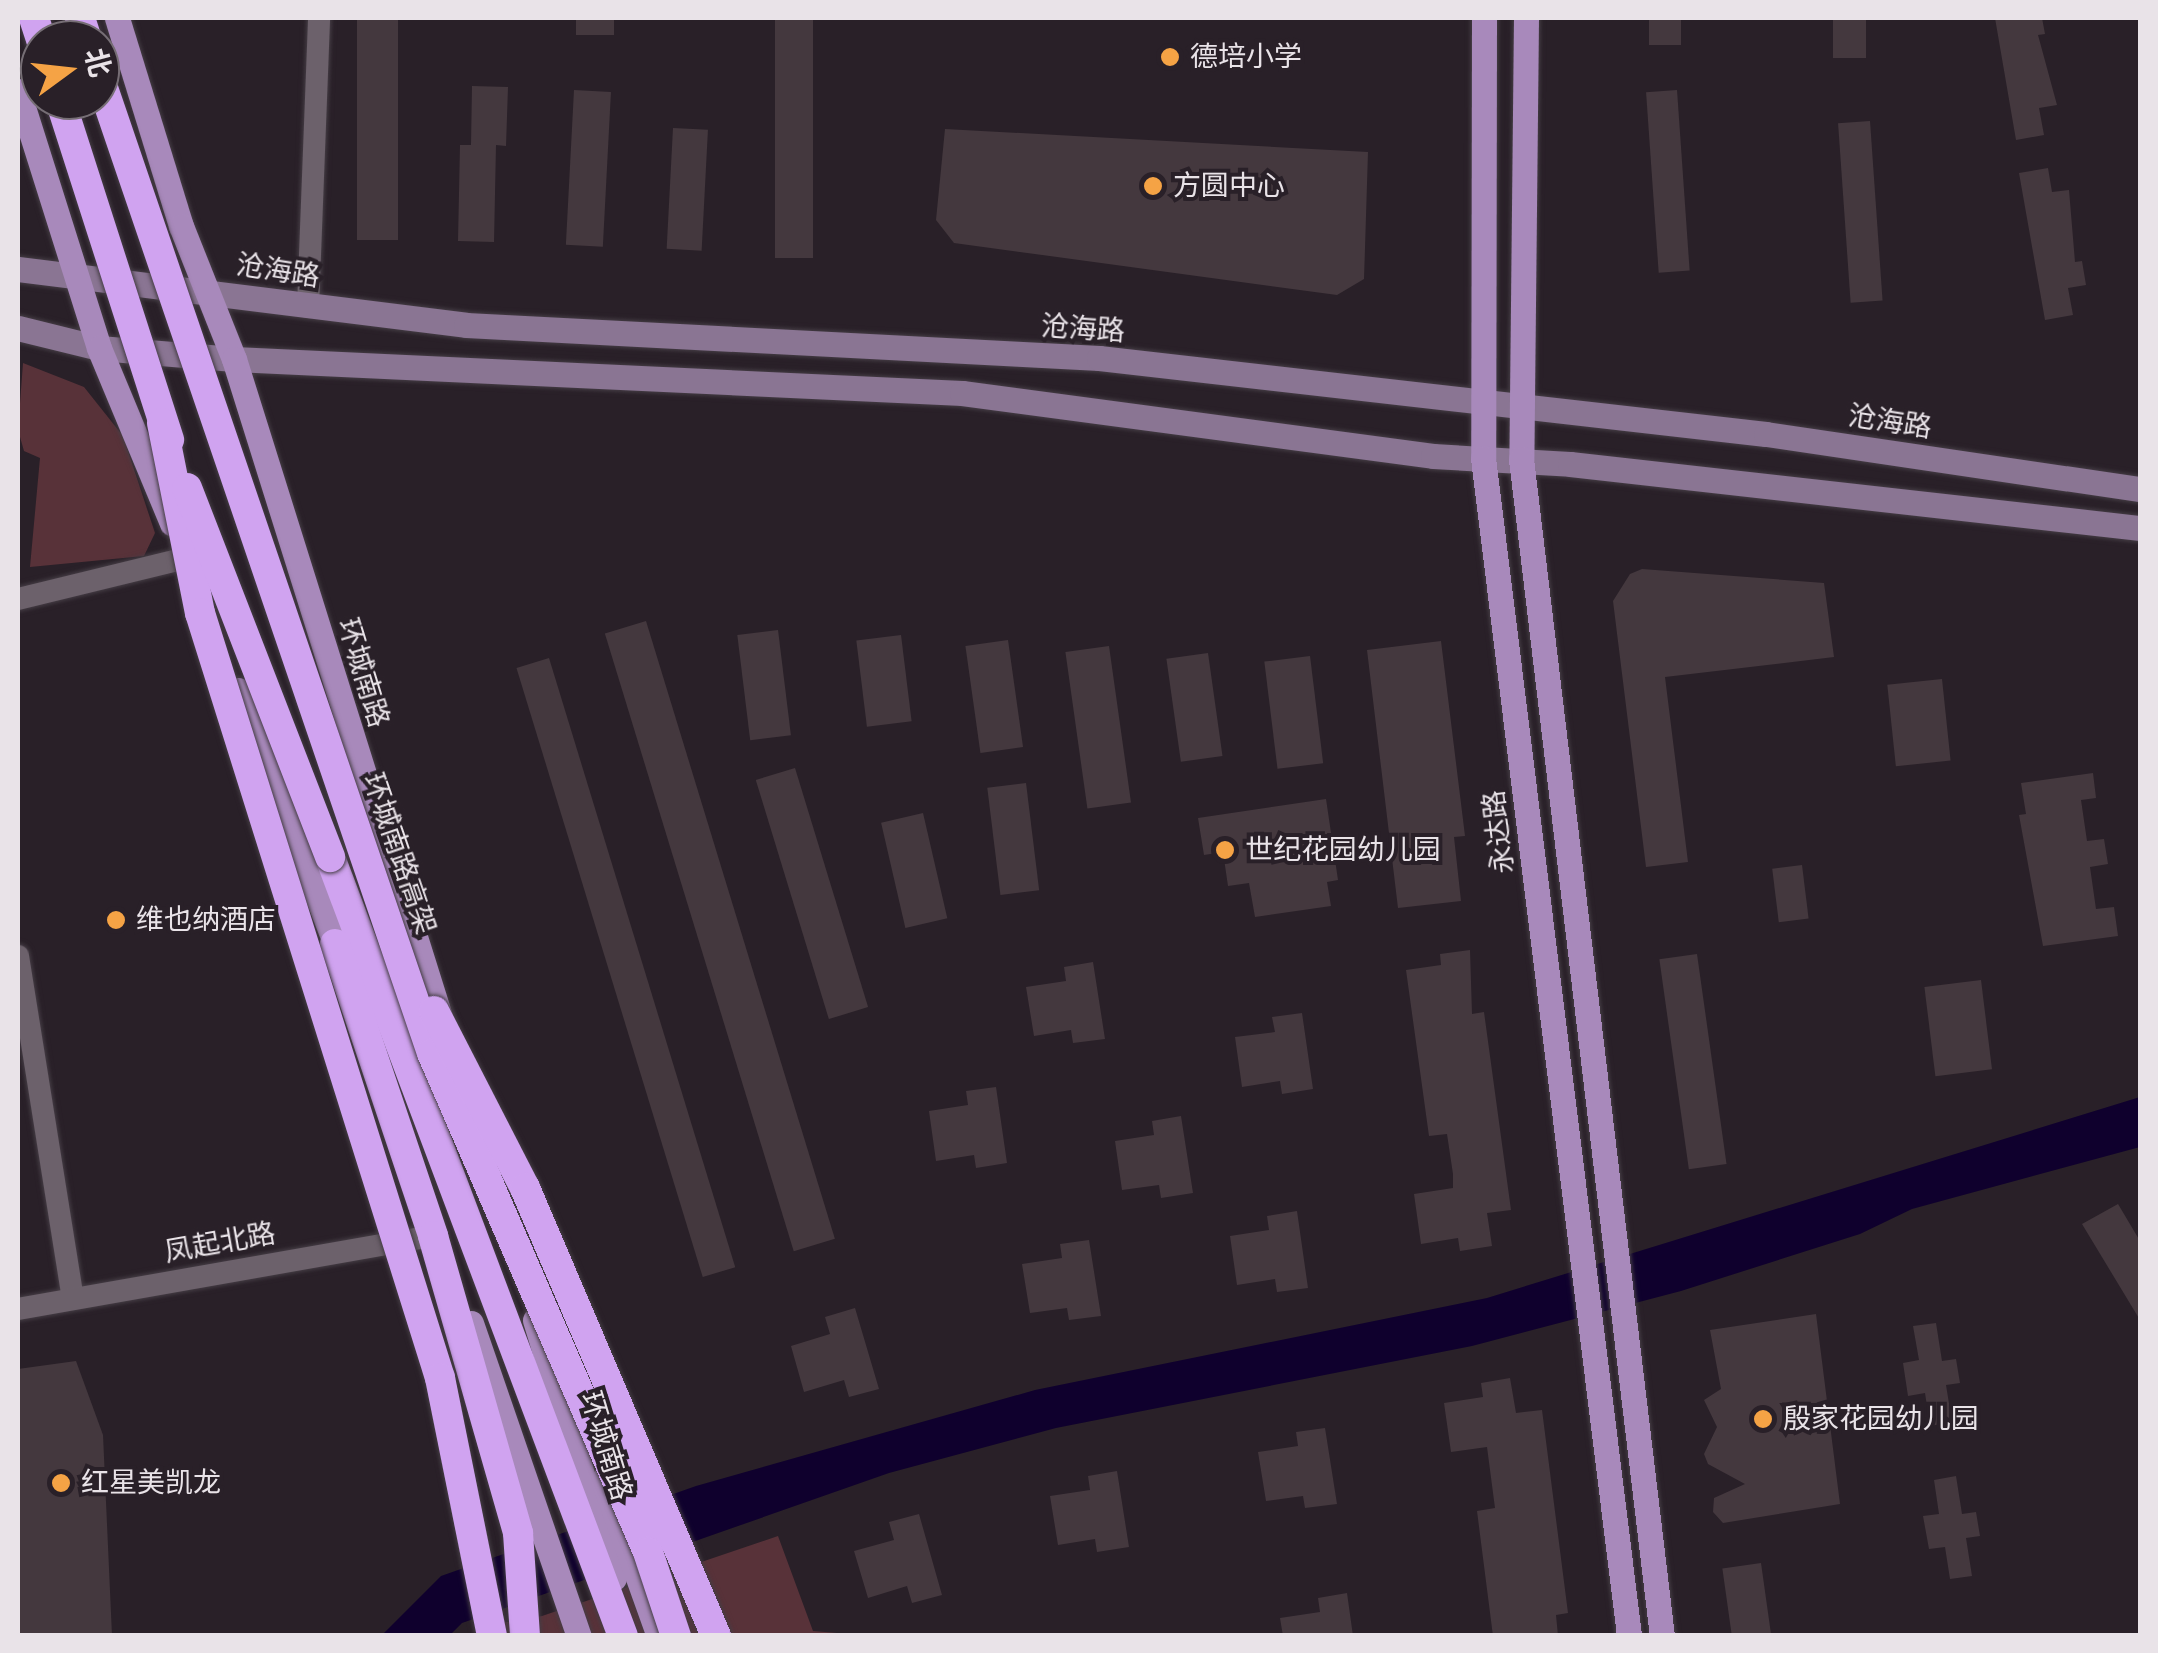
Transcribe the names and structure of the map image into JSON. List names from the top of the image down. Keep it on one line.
{"streets":{"highway":["环城南路高架"],"main road":["沧海路","环城南路","永达路"],"street":["凤起北路"]},"crossings":[["沧海路","环城南路"],["沧海路","永达路"],["环城南路","环城南路高架"]],"places":["德培小学","方圆中心","世纪花园幼儿园","维也纳酒店","殷家花园幼儿园","红星美凯龙"],"north":"right"}
